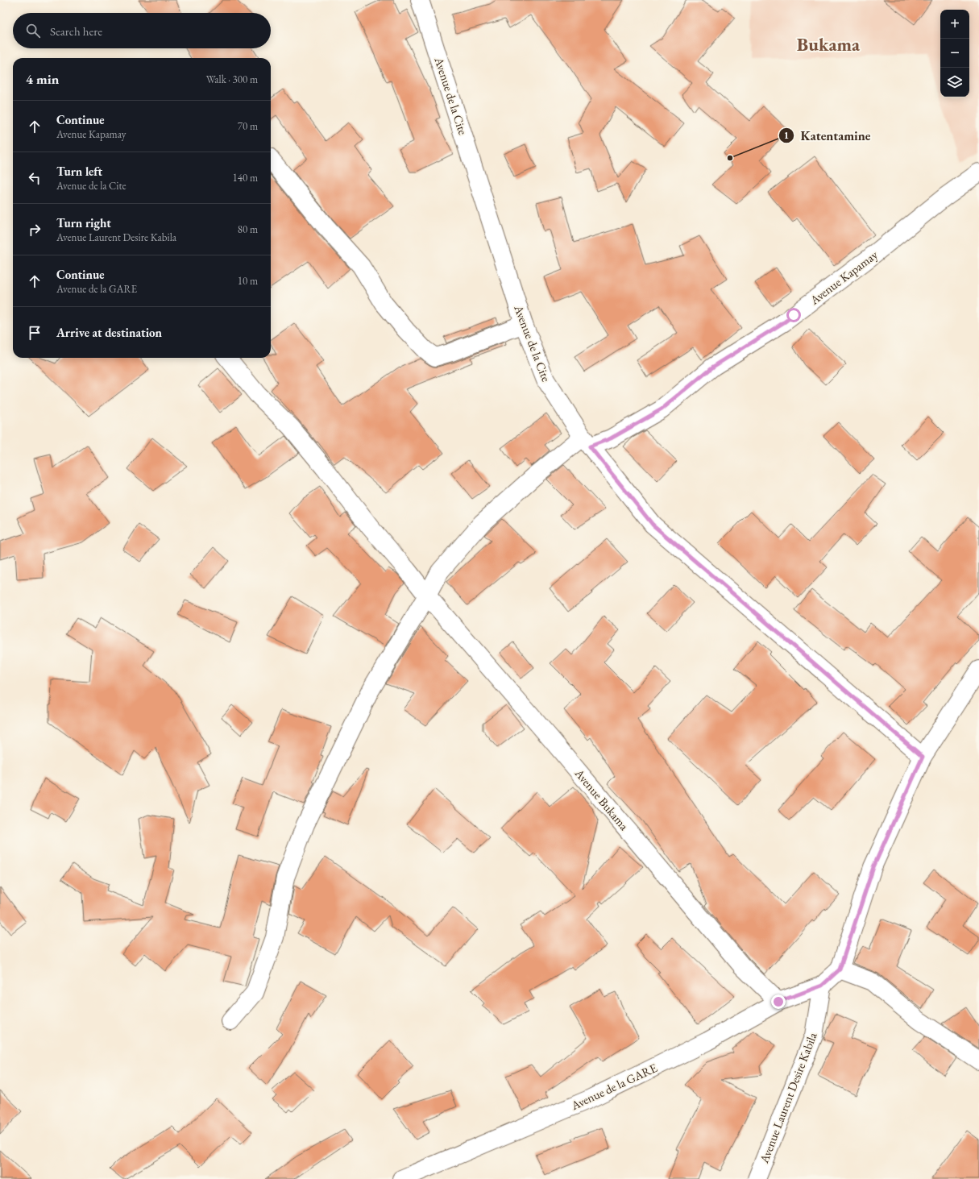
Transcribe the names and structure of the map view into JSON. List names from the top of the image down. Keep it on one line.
{"streets":{"street":["Avenue de la Cite","Avenue Kapamay","Avenue Bukama","Avenue de la GARE","Avenue Laurent Desire Kabila"]},"crossings":[["Avenue de la Cite","Avenue Kapamay"],["Avenue Kapamay","Avenue Bukama"],["Avenue Bukama","Avenue de la GARE"],["Avenue de la GARE","Avenue Laurent Desire Kabila"]],"districts":["Bukama"],"places":["Katentamine"],"page":{"map_buttons":["+","−"],"search":"Search here","heading":["4 min","Walk · 300 m"],"list":[["Continue","Avenue Kapamay","70 m"],["Turn left","Avenue de la Cite","140 m"],["Turn right","Avenue Laurent Desire Kabila","80 m"],["Continue","Avenue de la GARE","10 m"],"Arrive at destination"]}}
